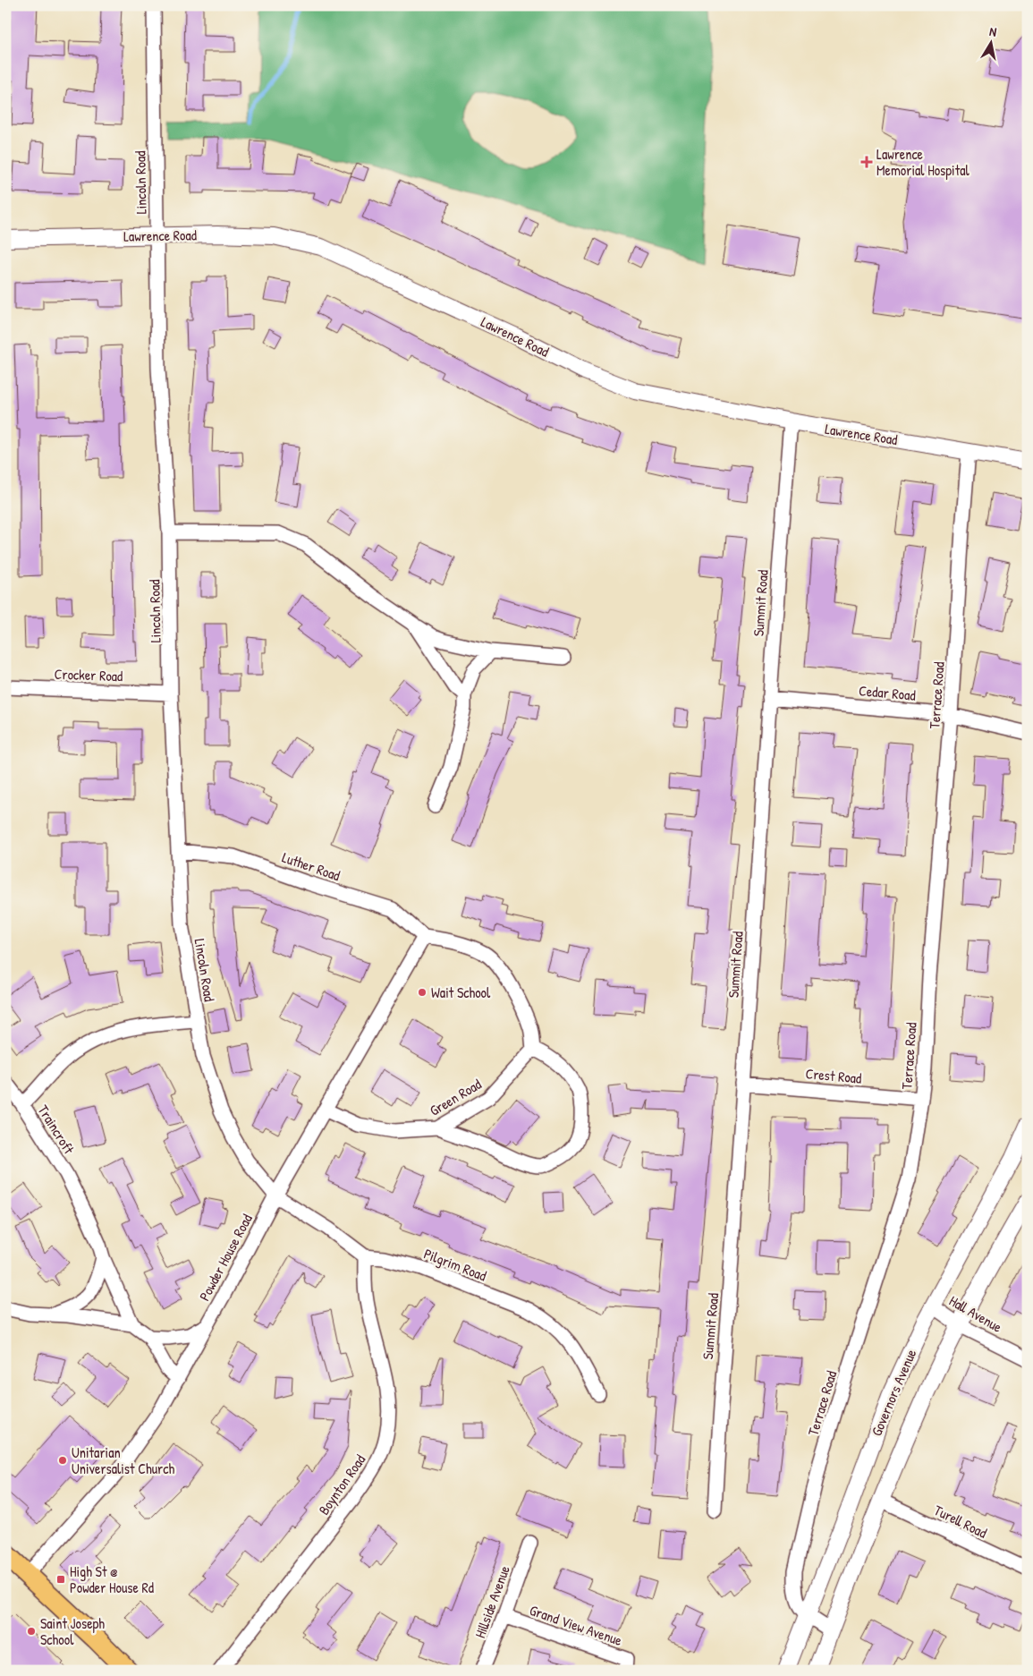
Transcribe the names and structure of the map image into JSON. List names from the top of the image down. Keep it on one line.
{"streets":{"street":["Lincoln Road","Lawrence Road","Summit Road","Crocker Road","Cedar Road","Terrace Road","Luther Road","Crest Road","Green Road","Traincroft","Powder House Road","Pilgrim Road","Hall Avenue","Governors Avenue","Boynton Road","Turell Road","Hillside Avenue","Grand View Avenue"]},"crossings":[["Lincoln Road","Lawrence Road"],["Lincoln Road","Crocker Road"],["Lincoln Road","Luther Road"],["Lincoln Road","Traincroft"],["Lincoln Road","Powder House Road"],["Lincoln Road","Pilgrim Road"],["Lawrence Road","Summit Road"],["Lawrence Road","Terrace Road"],["Summit Road","Cedar Road"],["Summit Road","Crest Road"],["Cedar Road","Terrace Road"],["Terrace Road","Crest Road"],["Terrace Road","Governors Avenue"],["Luther Road","Powder House Road"],["Green Road","Powder House Road"],["Traincroft","Powder House Road"],["Powder House Road","Pilgrim Road"],["Pilgrim Road","Boynton Road"],["Hall Avenue","Governors Avenue"],["Governors Avenue","Turell Road"],["Hillside Avenue","Grand View Avenue"]],"places":{"health":["Lawrence Memorial Hospital"],"other":["Wait School","Unitarian Universalist Church","Saint Joseph School"],"transit":["High St @ Powder House Rd"]},"north":"top"}
